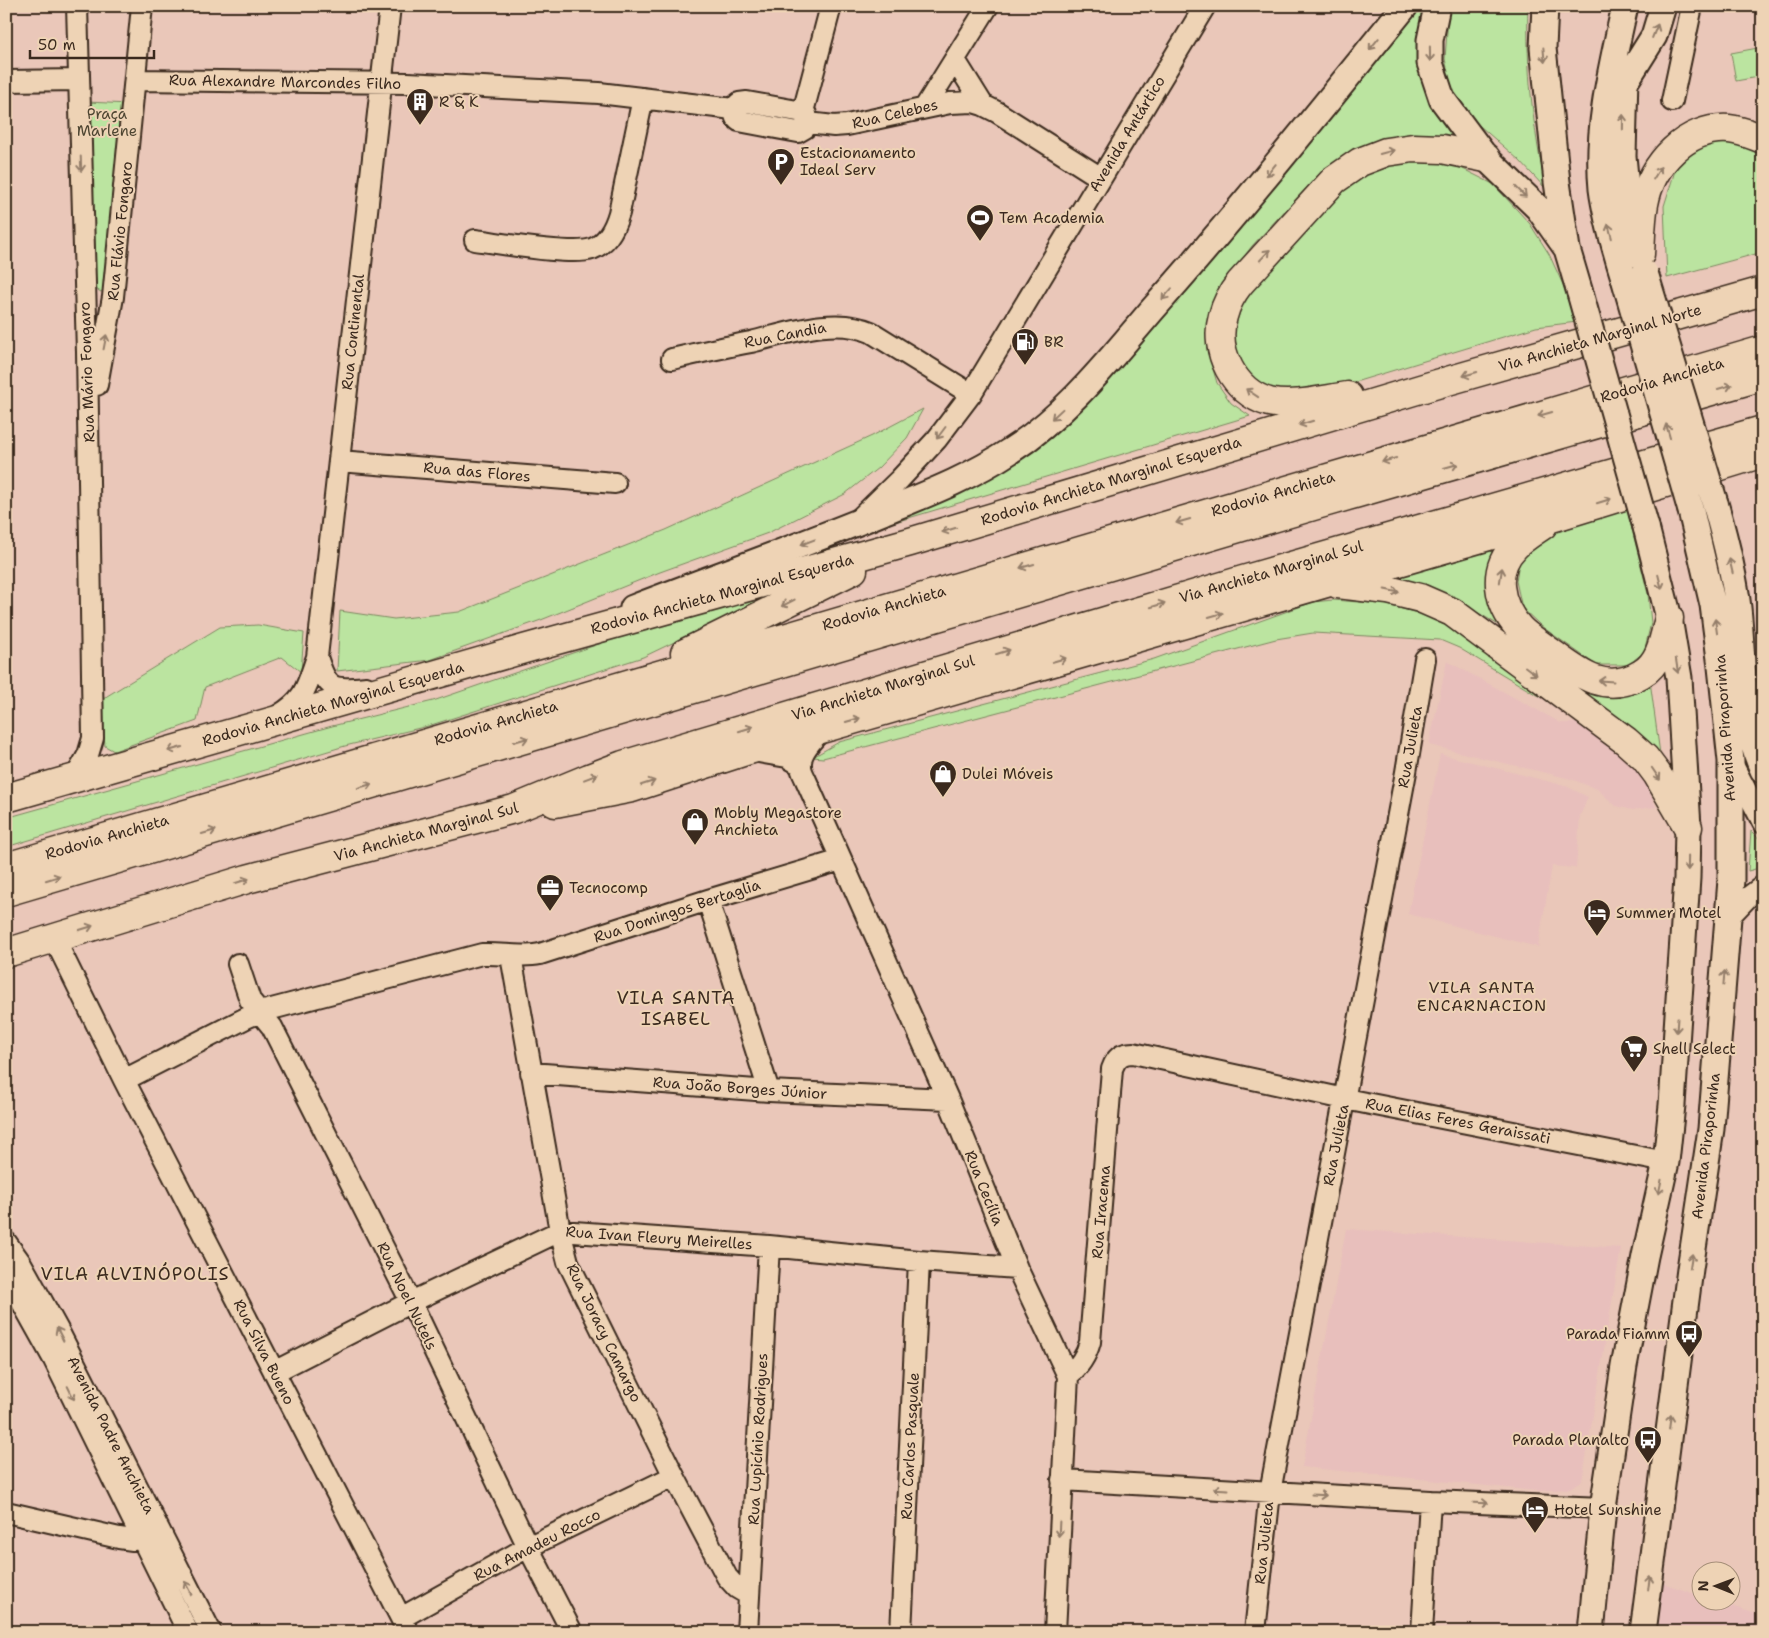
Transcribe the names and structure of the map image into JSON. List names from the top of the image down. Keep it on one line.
{"streets":{"highway":["Via Anchieta Marginal Norte","Rodovia Anchieta","Rodovia Anchieta Marginal Esquerda","Via Anchieta Marginal Sul"],"main road":["Avenida Piraporinha"],"street":["Rua Alexandre Marcondes Filho","Rua Celebes","Avenida Antártico","Rua Flávio Fongaro","Rua Continental","Rua Candia","Rua Mário Fongaro","Rua das Flores","Rua Julieta","Rua Domingos Bertaglia","Rua João Borges Júnior","Rua Elias Feres Geraissati","Rua Cecília","Rua Iracema","Rua Ivan Fleury Meirelles","Rua Noel Nutels","Rua Joracy Camargo","Rua Silva Bueno","Avenida Padre Anchieta","Rua Lupicínio Rodrigues","Rua Carlos Pasquale","Rua Amadeu Rocco"]},"crossings":[["Rua Alexandre Marcondes Filho","Rua Celebes"],["Rua Alexandre Marcondes Filho","Rua Flávio Fongaro"],["Rua Alexandre Marcondes Filho","Rua Continental"],["Rua Celebes","Avenida Antártico"],["Avenida Antártico","Rua Candia"],["Rua Flávio Fongaro","Rua Mário Fongaro"],["Rua Continental","Rua das Flores"],["Rua Continental","Rodovia Anchieta Marginal Esquerda"],["Via Anchieta Marginal Norte","Rodovia Anchieta Marginal Esquerda"],["Via Anchieta Marginal Sul","Rua Silva Bueno"],["Rua Julieta","Rua Elias Feres Geraissati"],["Rua Domingos Bertaglia","Rua Cecília"],["Rua Domingos Bertaglia","Rua Noel Nutels"],["Rua Domingos Bertaglia","Rua Joracy Camargo"],["Rua Domingos Bertaglia","Rua Silva Bueno"],["Rua João Borges Júnior","Rua Cecília"],["Rua João Borges Júnior","Rua Joracy Camargo"],["Rua Elias Feres Geraissati","Rua Iracema"],["Rua Cecília","Rua Iracema"],["Rua Cecília","Rua Ivan Fleury Meirelles"],["Rua Ivan Fleury Meirelles","Rua Noel Nutels"],["Rua Ivan Fleury Meirelles","Rua Joracy Camargo"],["Rua Ivan Fleury Meirelles","Rua Silva Bueno"],["Rua Ivan Fleury Meirelles","Rua Lupicínio Rodrigues"],["Rua Ivan Fleury Meirelles","Rua Carlos Pasquale"],["Rua Noel Nutels","Rua Amadeu Rocco"],["Rua Joracy Camargo","Rua Lupicínio Rodrigues"],["Rua Joracy Camargo","Rua Amadeu Rocco"],["Rua Silva Bueno","Rua Amadeu Rocco"]],"districts":["VILA SANTA ENCARNACION","VILA SANTA ISABEL","VILA ALVINÓPOLIS"],"parks":["Praça Marlene"],"places":{"building":["R & K"],"parking":["Estacionamento Ideal Serv"],"sports":["Tem Academia"],"fuel station":["BR"],"shop":["Dulei Móveis","Mobly Megastore Anchieta"],"office":["Tecnocomp"],"hotel":["Summer Motel","Hotel Sunshine"],"supermarket":["Shell Select"],"bus stop":["Parada Fiamm","Parada Planalto"]},"scale_bar":"50 m","north":"left"}
